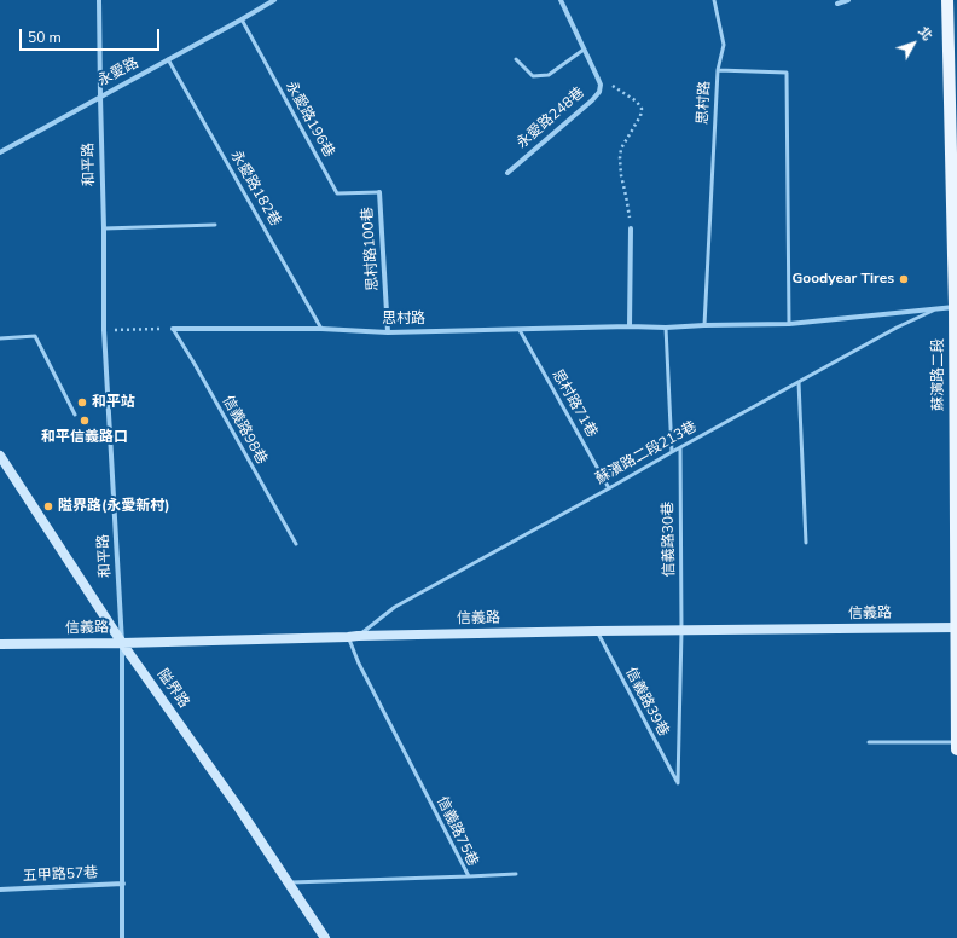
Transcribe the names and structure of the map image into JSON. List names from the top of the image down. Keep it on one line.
{"streets":{"main road":["蘇濱路二段"],"street":["永愛路","思村路","永愛路248巷","和平路","思村路100巷","信義路","隘界路","五甲路57巷"],"lane":["永愛路196巷","永愛路182巷","思村路71巷","信義路98巷","蘇濱路二段213巷","信義路30巷","信義路39巷","信義路75巷"]},"crossings":[["永愛路","永愛路196巷"],["永愛路","和平路"],["永愛路","永愛路182巷"],["思村路","永愛路182巷"],["思村路","思村路100巷"],["思村路","蘇濱路二段"],["思村路","思村路71巷"],["思村路","信義路98巷"],["思村路","蘇濱路二段213巷"],["永愛路196巷","思村路100巷"],["和平路","信義路"],["和平路","隘界路"],["和平路","五甲路57巷"],["蘇濱路二段","蘇濱路二段213巷"],["蘇濱路二段","信義路"],["思村路71巷","蘇濱路二段213巷"],["蘇濱路二段213巷","信義路30巷"],["蘇濱路二段213巷","信義路"],["蘇濱路二段213巷","信義路75巷"],["信義路30巷","信義路"],["信義路30巷","信義路39巷"],["信義路","隘界路"],["信義路","信義路39巷"],["信義路","信義路75巷"],["隘界路","信義路75巷"]],"places":["Goodyear Tires","和平站","和平信義路口","隘界路(永愛新村)"],"scale_bar":"50 m","north":"top right"}
